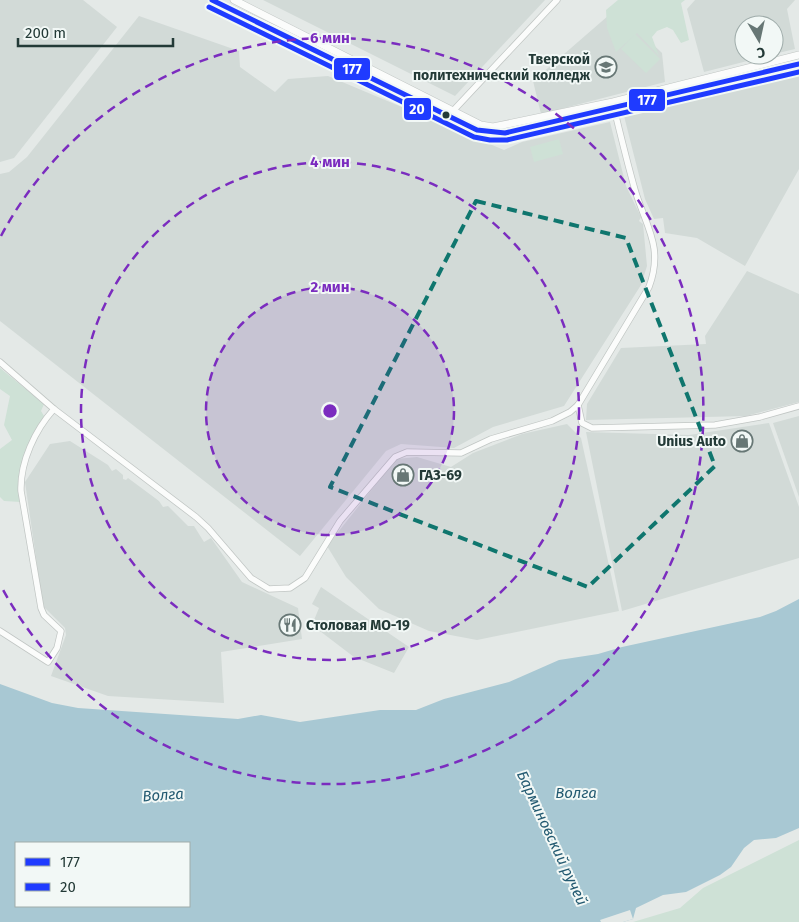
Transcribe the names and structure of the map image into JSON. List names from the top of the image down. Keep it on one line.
{"water":["Волга","Барминовский ручей"],"places":{"school or university":["Тверской политехнический колледж"],"shop":["Unius Auto","ГАЗ-69"],"restaurant":["Столовая МО-19"]},"lines":["transit line 177","transit line 20"],"legend":["177","20"],"scale_bar":"200 m","north":"bottom","rings":["6 мин","4 мин","2 мин"]}
